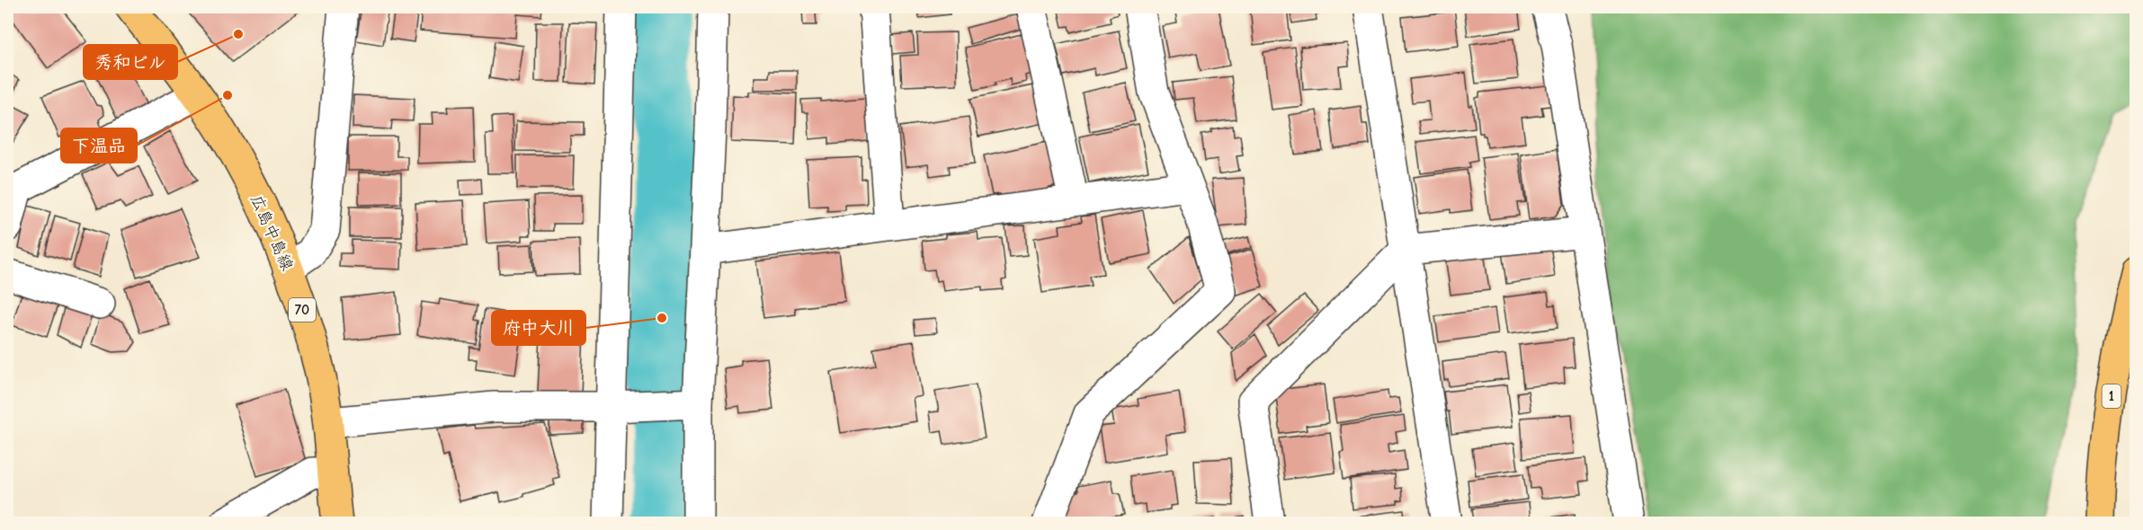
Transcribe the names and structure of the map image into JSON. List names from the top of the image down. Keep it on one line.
{"streets":{"main road":["広島中島線","70","1"]},"places":["秀和ビル","下温品","府中大川"]}
